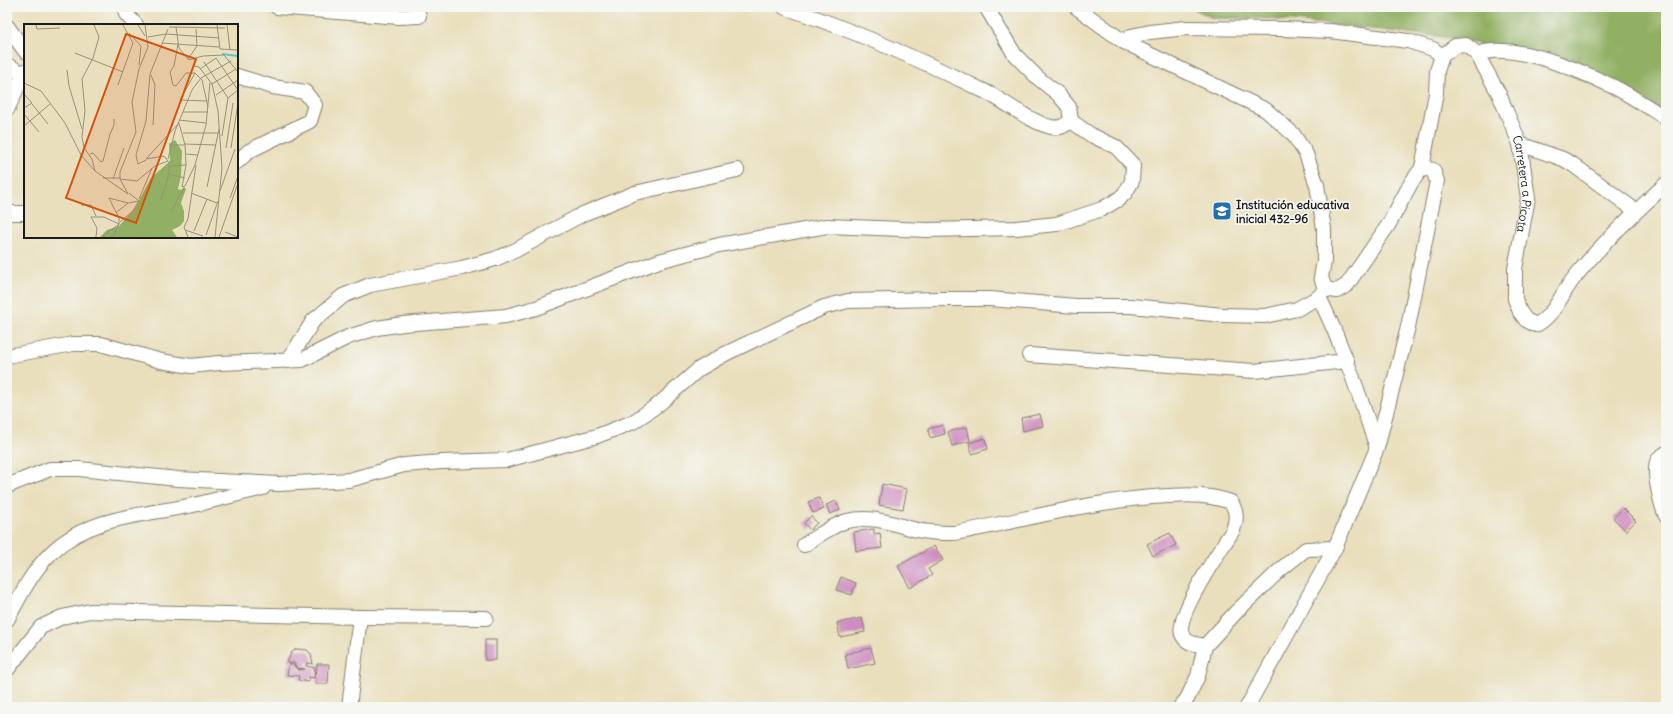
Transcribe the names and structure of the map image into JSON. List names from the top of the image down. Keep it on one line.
{"streets":{"street":["Carretera a Picota"]},"places":{"school or university":["Institución educativa inicial 432-96"]}}
